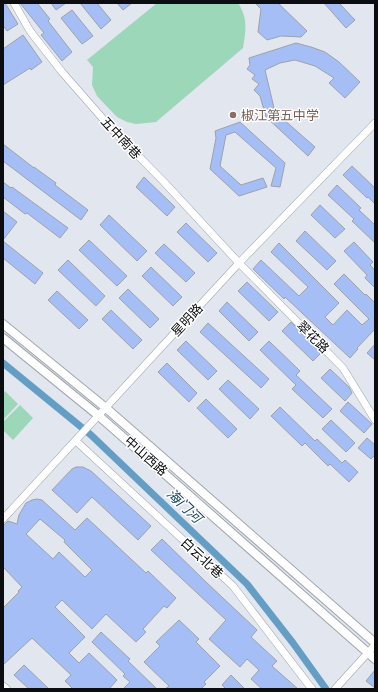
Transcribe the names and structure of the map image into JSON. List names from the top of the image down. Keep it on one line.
{"streets":{"main road":["中山西路"],"street":["五中南巷","星明路","翠花路","白云北巷"]},"crossings":[["五中南巷","星明路"],["五中南巷","翠花路"],["星明路","翠花路"],["星明路","中山西路"],["星明路","白云北巷"]],"water":["海门河"],"places":["椒江第五中学"]}
